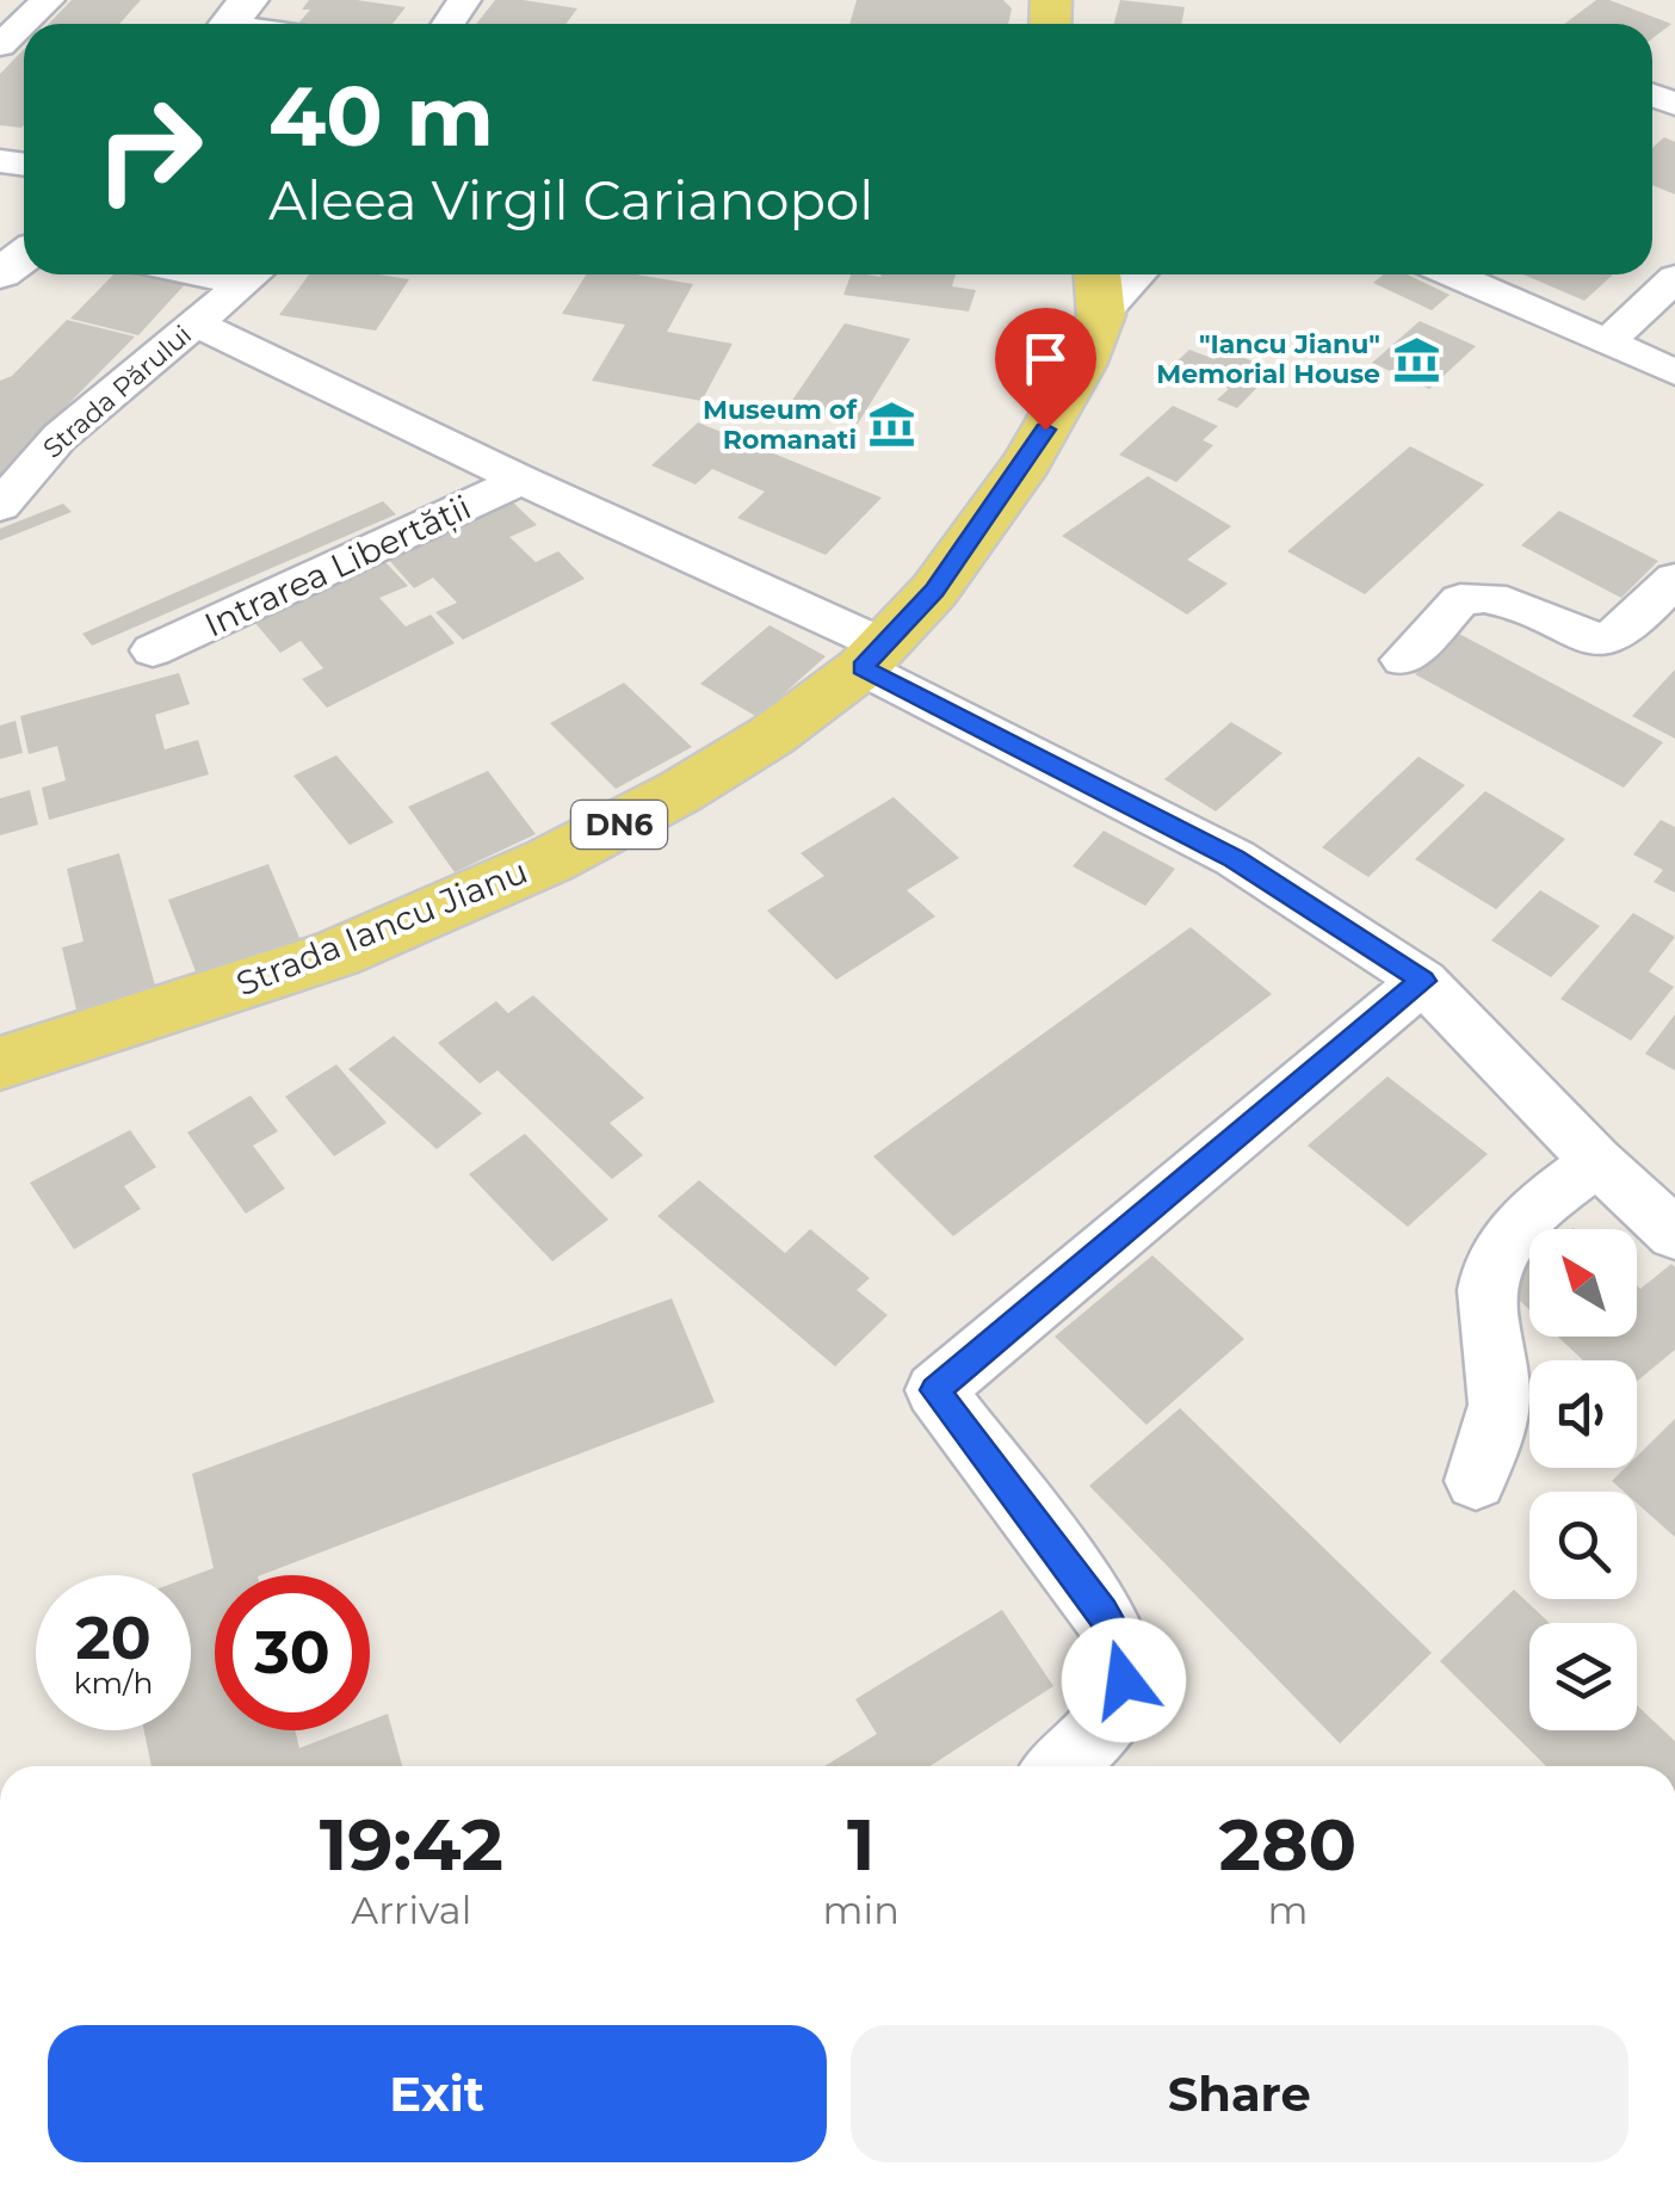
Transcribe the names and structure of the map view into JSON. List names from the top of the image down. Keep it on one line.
{"streets":{"main road":["DN6","Strada Iancu Jianu"],"street":["Strada Părului","Intrarea Libertății"]},"crossings":[["Strada Părului","Intrarea Libertății"],["Intrarea Libertății","Strada Iancu Jianu"]],"places":{"museum":["\"Iancu Jianu\" Memorial House","Museum of Romanati"]},"north":"top left","page":{"turn":["40 m","Aleea Virgil Carianopol"],"speed":"20 km/h","limit":"30","eta":["19:42","Arrival","1","min","280","m"],"buttons":["Exit","Share"]}}
